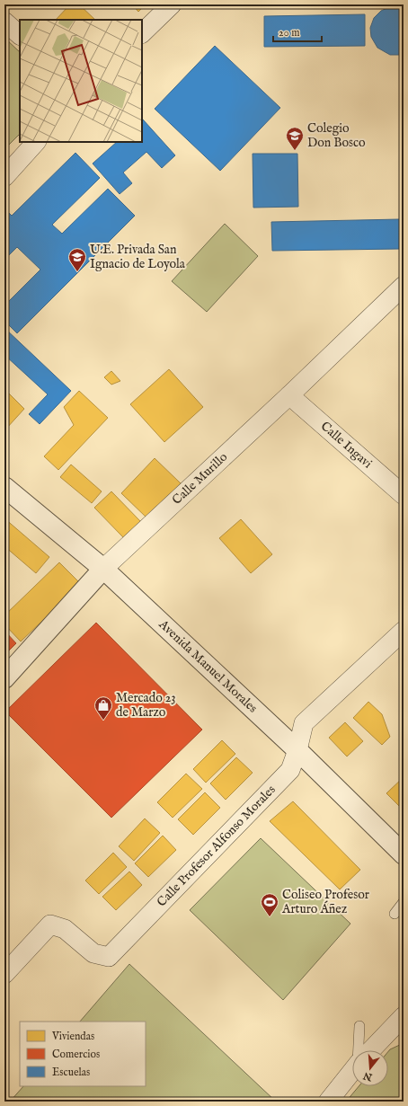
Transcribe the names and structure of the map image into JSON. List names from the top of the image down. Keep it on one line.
{"streets":{"street":["Calle Ingavi","Calle Murillo","Avenida Manuel Morales","Calle Profesor Alfonso Morales"]},"crossings":[["Calle Ingavi","Calle Murillo"],["Calle Murillo","Avenida Manuel Morales"],["Avenida Manuel Morales","Calle Profesor Alfonso Morales"]],"places":{"school or university":["Colegio Don Bosco","U.E. Privada San Ignacio de Loyola"],"shop":["Mercado 23 de Marzo"],"sports":["Coliseo Profesor Arturo Áñez"]},"legend":["Viviendas","Comercios","Escuelas"],"scale_bar":"20 m","north":"bottom"}
